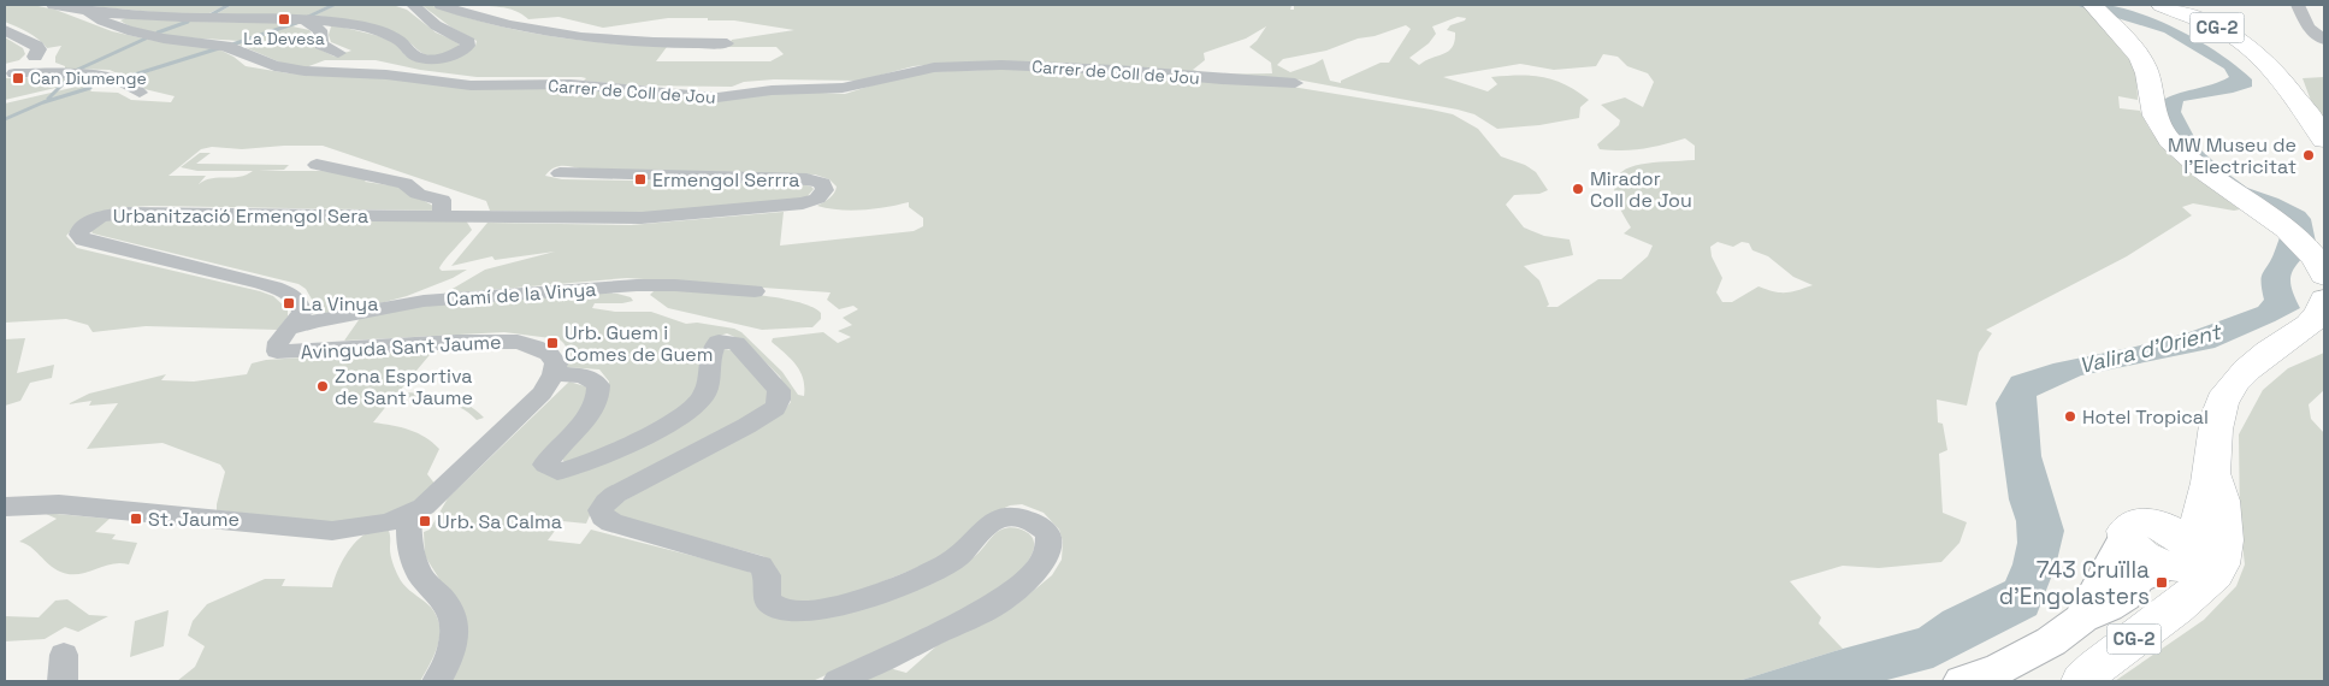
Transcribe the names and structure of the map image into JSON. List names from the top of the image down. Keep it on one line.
{"streets":{"highway":["CG-2"],"street":["Carrer de Coll de Jou","Urbanització Ermengol Sera","Camí de la Vinya","Avinguda Sant Jaume"]},"crossings":[["Urbanització Ermengol Sera","Camí de la Vinya"],["Urbanització Ermengol Sera","Avinguda Sant Jaume"],["Camí de la Vinya","Avinguda Sant Jaume"]],"water":["Valira d'Orient"],"places":{"transit":["La Devesa","Can Diumenge","Ermengol Serrra","La Vinya","Urb. Guem i Comes de Guem","St. Jaume","Urb. Sa Calma","743 Cruïlla d'Engolasters"],"other":["MW Museu de l'Electricitat","Mirador Coll de Jou","Zona Esportiva de Sant Jaume","Hotel Tropical"]}}
